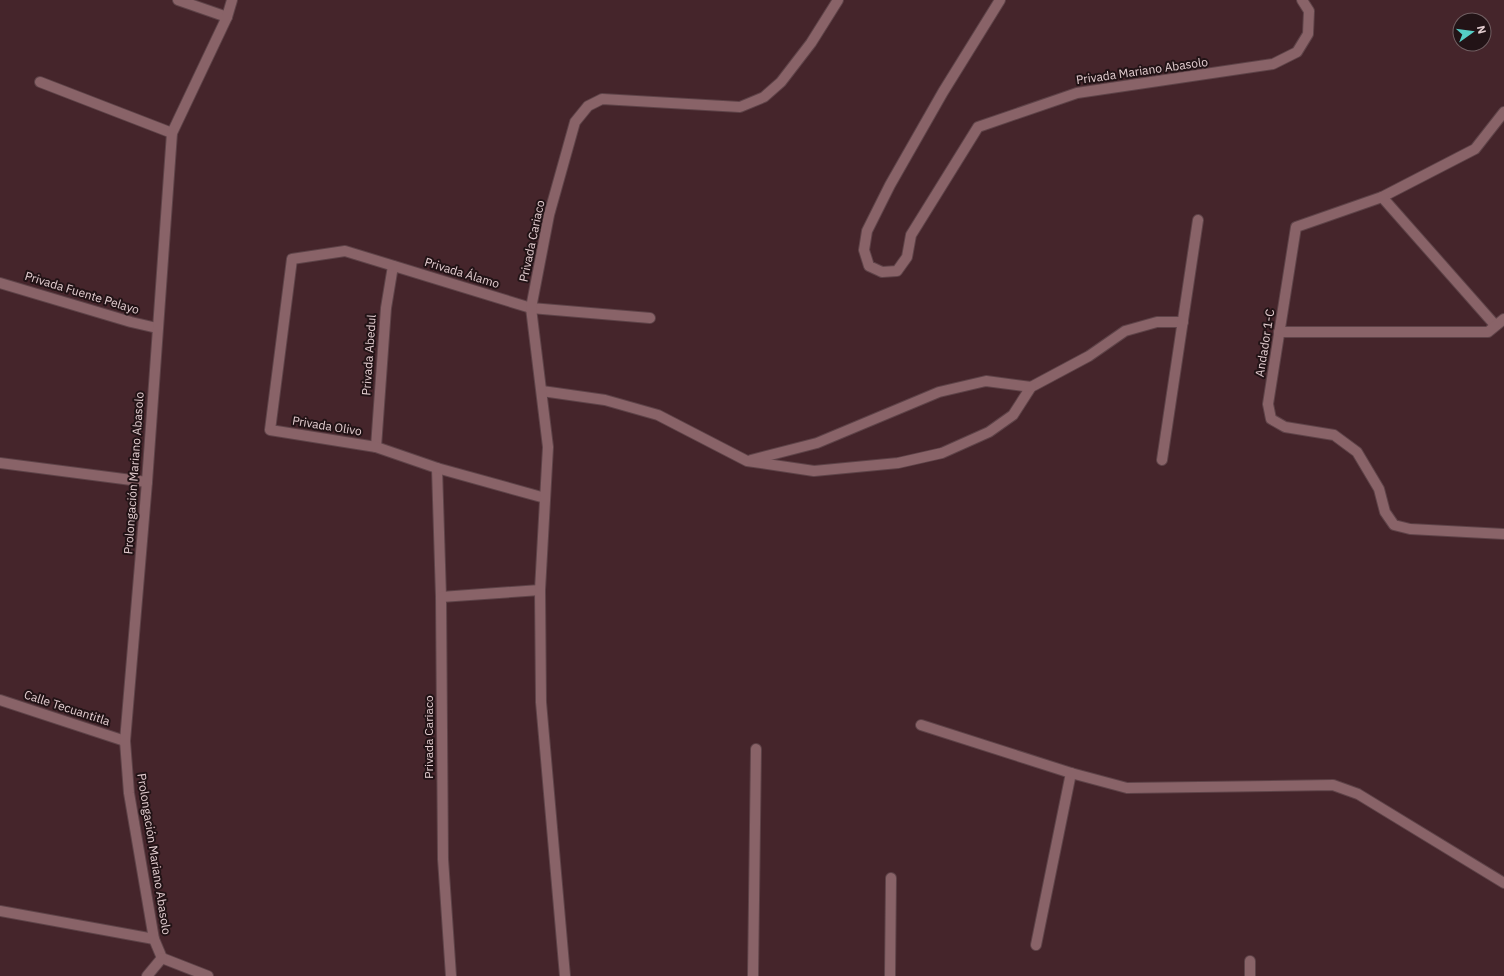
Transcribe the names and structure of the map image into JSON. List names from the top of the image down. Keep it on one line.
{"streets":{"street":["Privada Mariano Abasolo","Privada Cariaco","Privada Álamo","Privada Fuente Pelayo","Andador 1-C","Privada Abedul","Privada Olivo","Prolongación Mariano Abasolo","Calle Tecuantitla"]},"crossings":[["Privada Cariaco","Privada Álamo"],["Privada Cariaco","Privada Olivo"],["Privada Álamo","Privada Abedul"],["Privada Álamo","Privada Olivo"],["Privada Fuente Pelayo","Prolongación Mariano Abasolo"],["Privada Abedul","Privada Olivo"],["Prolongación Mariano Abasolo","Calle Tecuantitla"]],"north":"right"}
